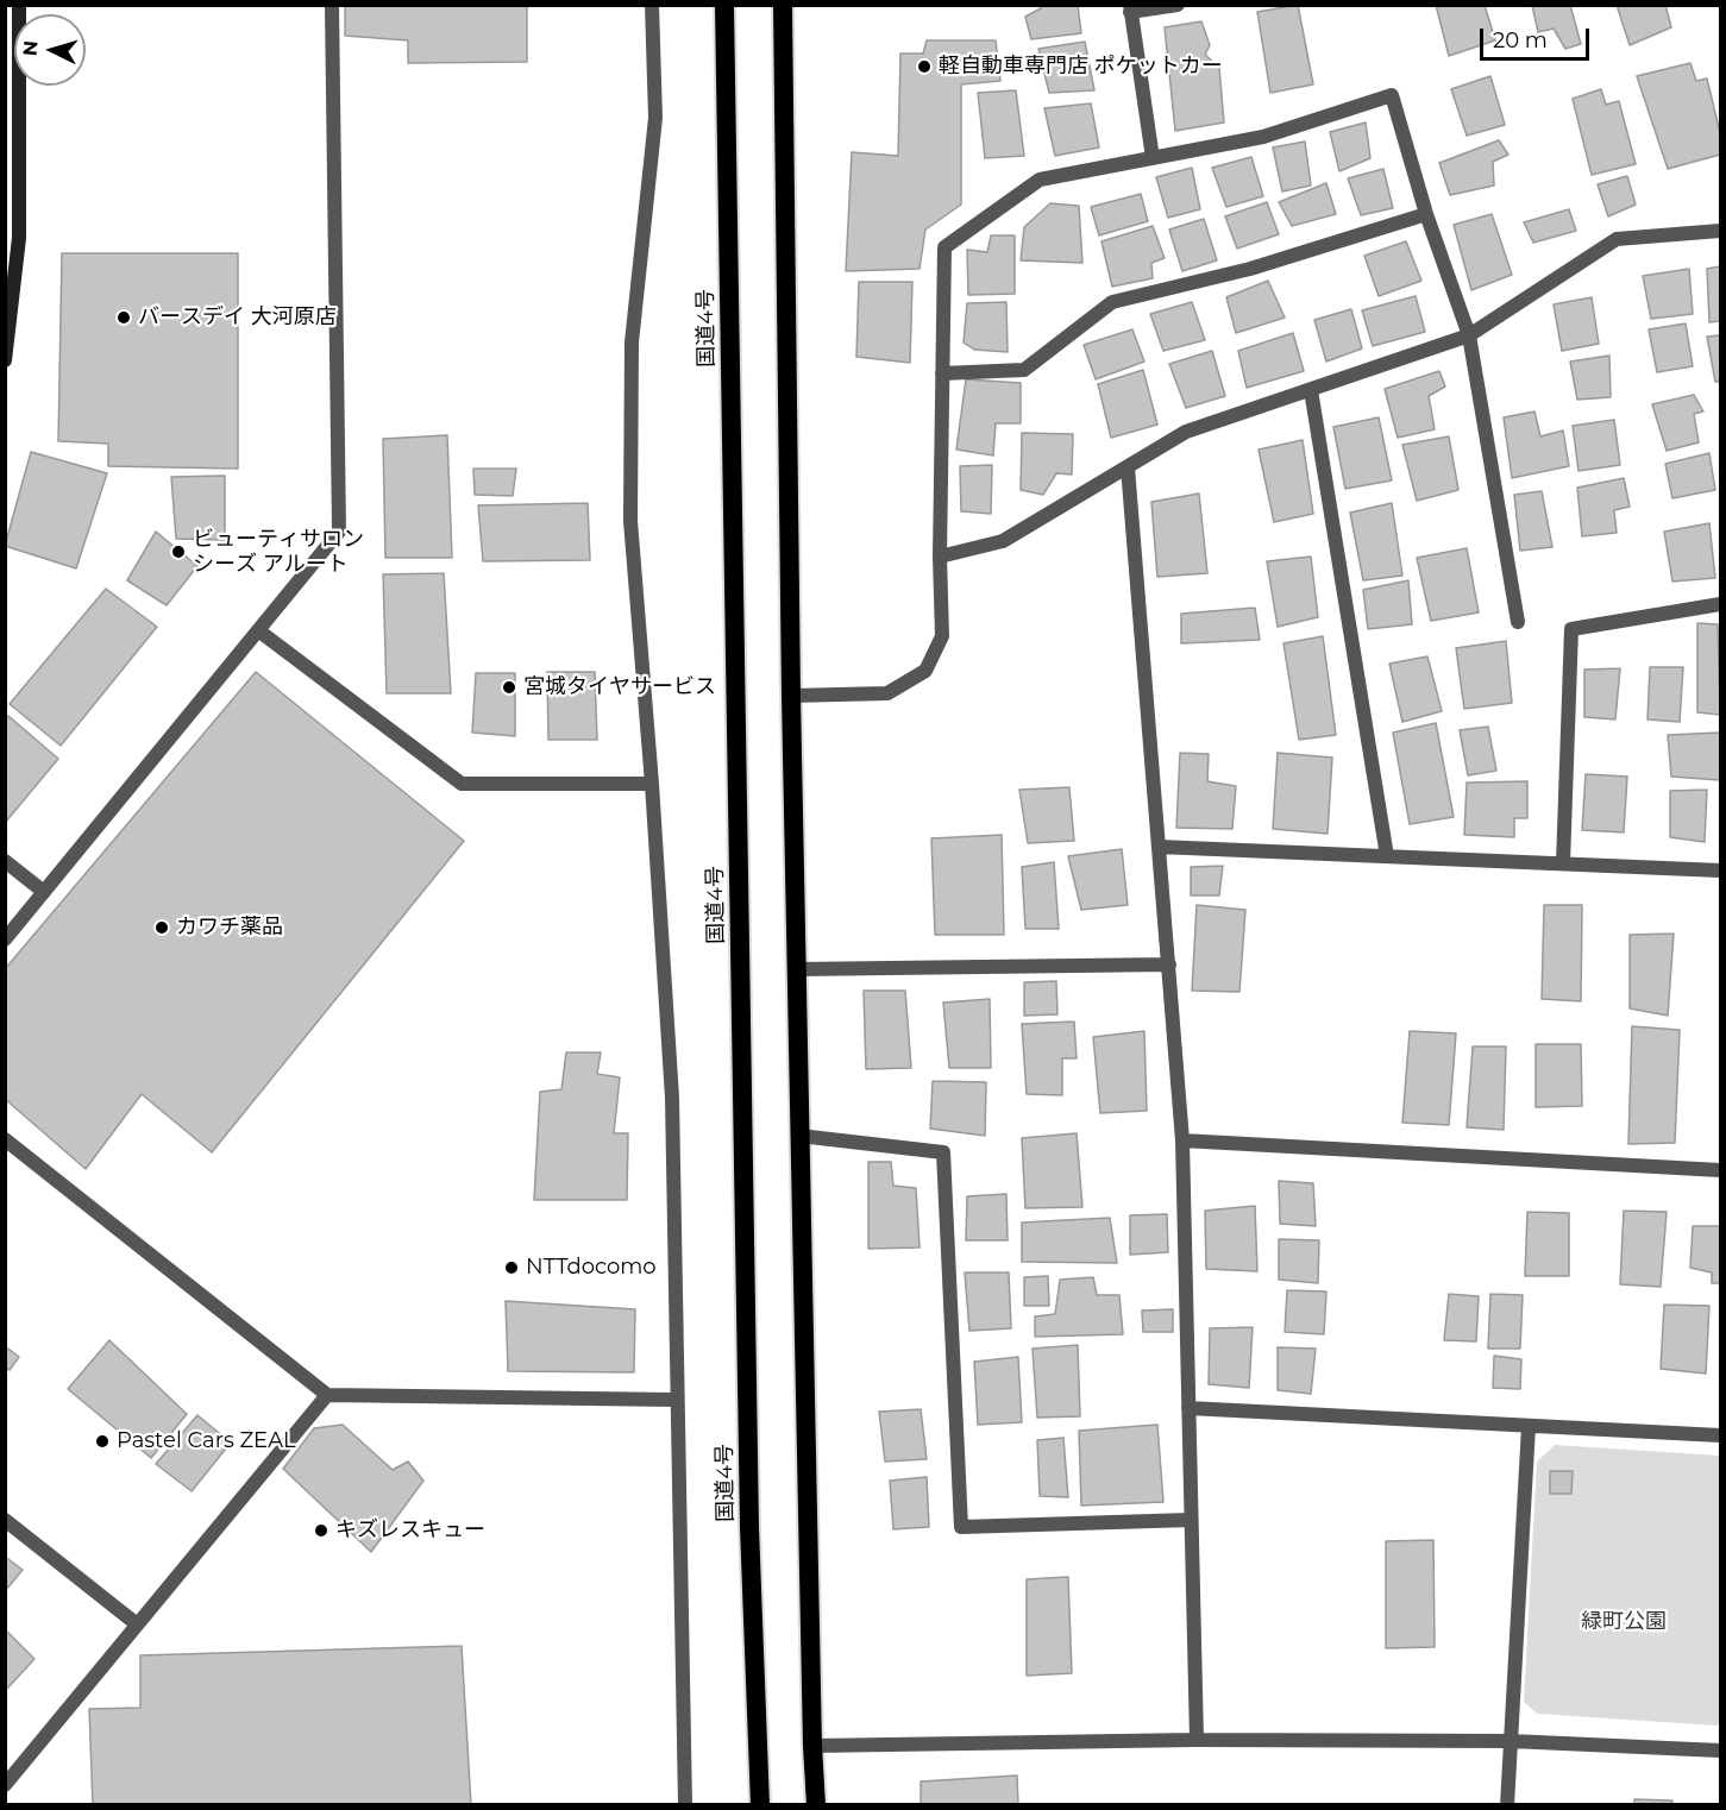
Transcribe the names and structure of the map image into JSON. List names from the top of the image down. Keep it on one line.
{"streets":{"highway":["国道4号"]},"parks":["緑町公園"],"places":["軽自動車専門店 ポケットカー","バースデイ 大河原店","ビューティサロン シーズ アルート","宮城タイヤサービス","カワチ薬品","NTTdocomo","Pastel Cars ZEAL","キズレスキュー"],"scale_bar":"20 m","north":"left"}
